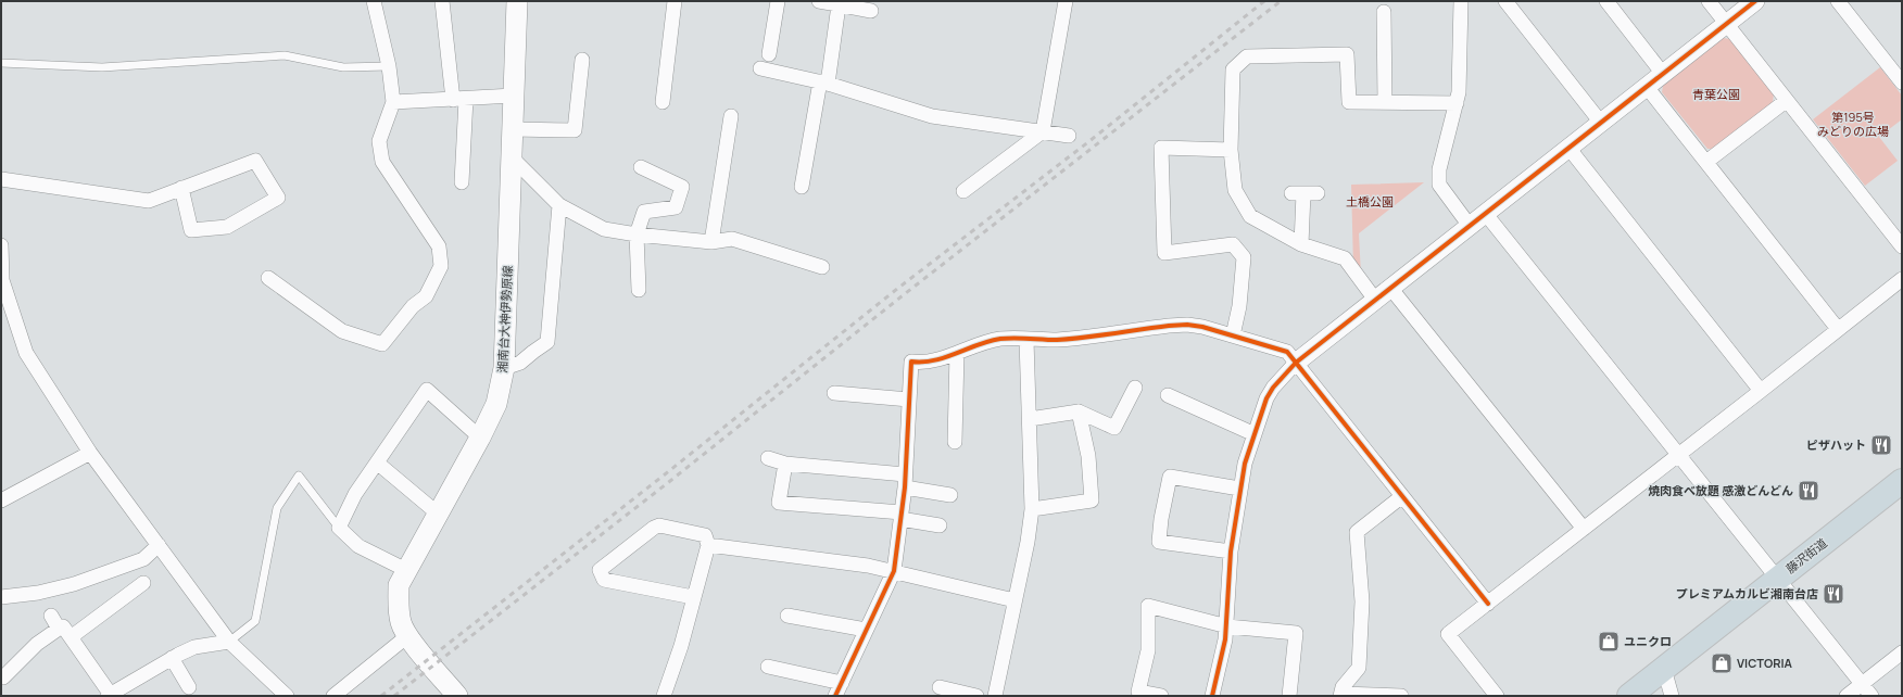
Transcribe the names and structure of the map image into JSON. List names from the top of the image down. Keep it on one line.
{"streets":{"highway":["藤沢街道"],"main road":["湘南台大神伊勢原線"]},"parks":["青葉公園","第195号 みどりの広場","土橋公園"],"places":{"restaurant":["ピザハット","焼肉食べ放題 感激どんどん","プレミアムカルビ湘南台店"],"shop":["ユニクロ","VICTORIA"]}}
